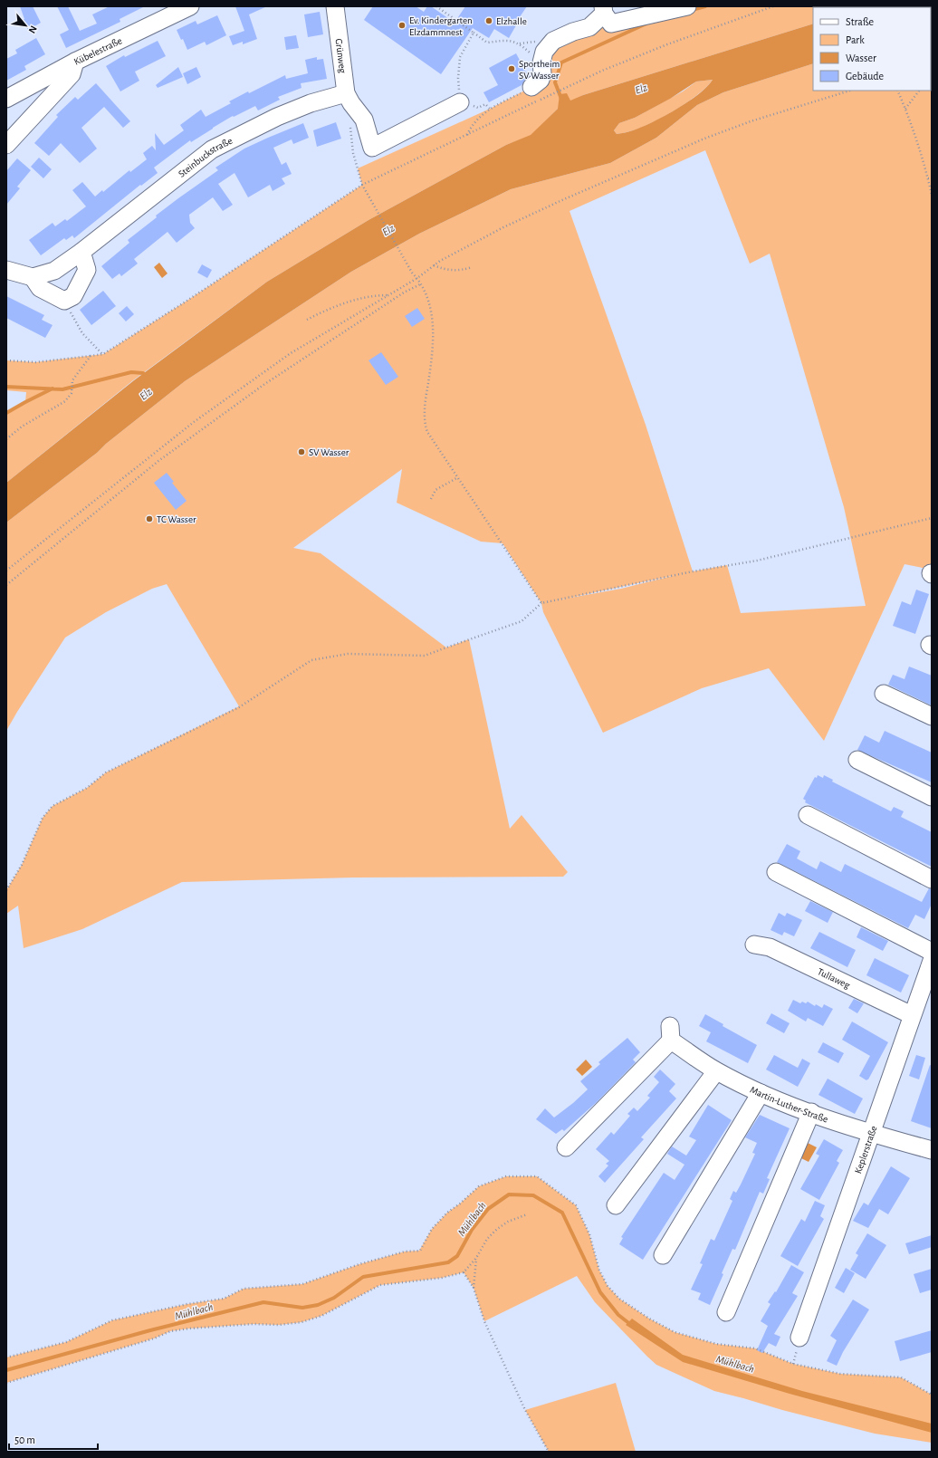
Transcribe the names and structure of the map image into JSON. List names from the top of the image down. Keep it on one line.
{"streets":{"street":["Kübelestraße","Grünweg","Steinbuckstraße","Tullaweg","Martin-Luther-Straße","Keplerstraße"]},"crossings":[["Grünweg","Steinbuckstraße"],["Tullaweg","Keplerstraße"],["Martin-Luther-Straße","Keplerstraße"]],"water":["Elz","Mühlbach"],"places":["Elzhalle","Ev. Kindergarten Elzdammnest","Sportheim SV Wasser","SV Wasser","TC Wasser"],"legend":["Straße","Park","Wasser","Gebäude"],"scale_bar":"50 m","north":"bottom right"}
